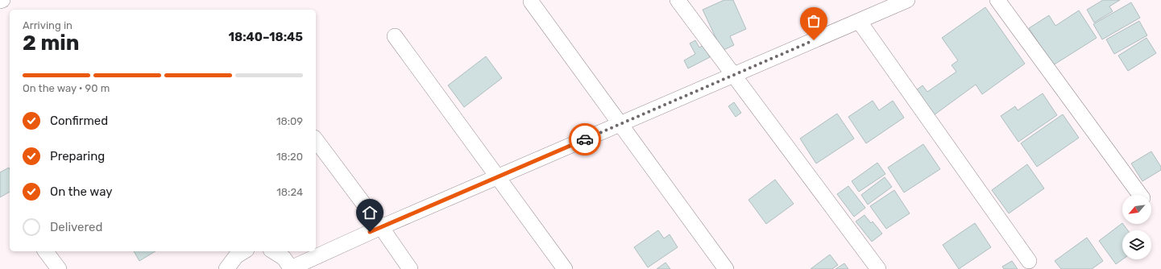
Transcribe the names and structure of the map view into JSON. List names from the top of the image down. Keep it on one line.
{"north":"bottom left","page":{"heading":["2 min","Arriving in","18:40–18:45"],"bar":"On the way · 90 m","list":[["Confirmed","18:09"],["Preparing","18:20"],["On the way","18:24"],"Delivered"]}}
